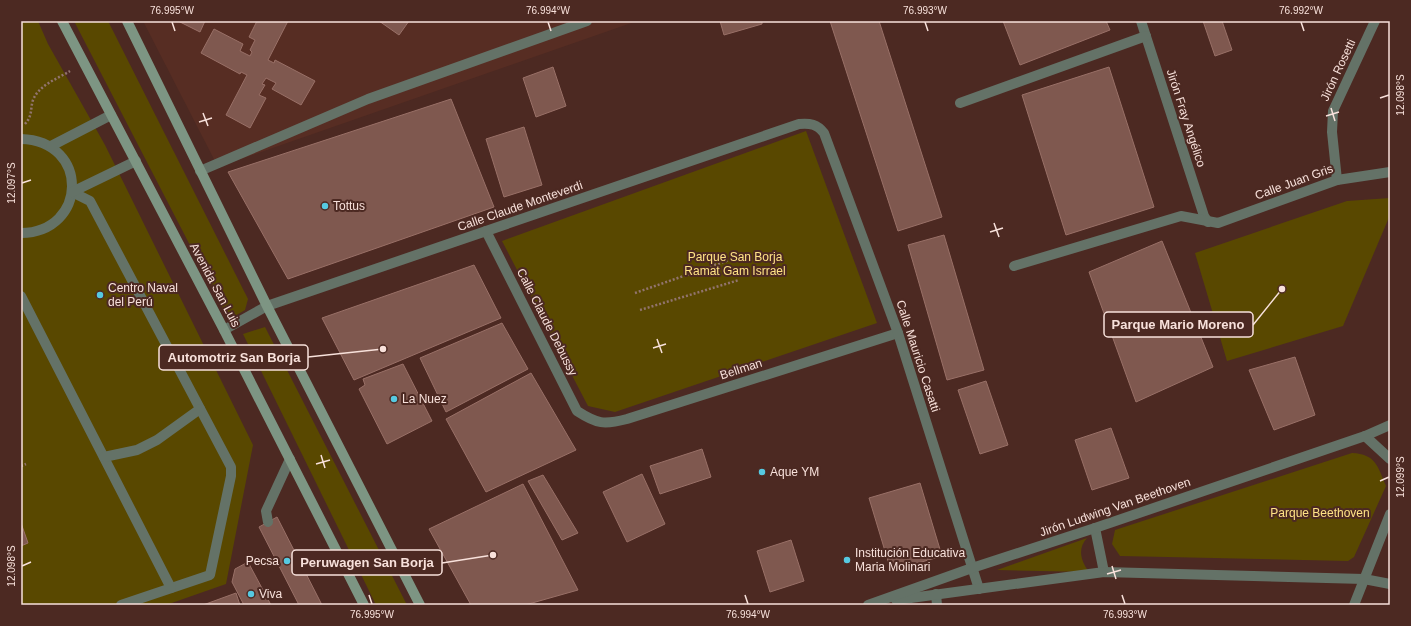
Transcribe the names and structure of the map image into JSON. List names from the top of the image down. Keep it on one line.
{"streets":{"main road":["Avenida San Luis"],"street":["Jirón Rosetti","Jirón Fray Angélico","Calle Juan Gris","Calle Claude Monteverdi","Calle Claude Debussy","Calle Mauricio Casatti","Bellman","Jirón Ludwing Van Beethoven"]},"crossings":[["Jirón Rosetti","Calle Juan Gris"],["Jirón Fray Angélico","Calle Juan Gris"],["Calle Claude Monteverdi","Avenida San Luis"],["Calle Claude Monteverdi","Calle Claude Debussy"],["Calle Claude Monteverdi","Calle Mauricio Casatti"],["Calle Claude Debussy","Bellman"],["Calle Mauricio Casatti","Bellman"],["Calle Mauricio Casatti","Jirón Ludwing Van Beethoven"]],"parks":["Parque San Borja Ramat Gam Isrrael","Parque Beethoven"],"places":["Tottus","Parque Mario Moreno","Centro Naval del Perú","Automotriz San Borja","La Nuez","Aque YM","Peruwagen San Borja","Institución Educativa Maria Molinari","Pecsa","Viva"],"coordinates":["76.995°W","76.994°W","76.993°W","76.992°W","12.098°S","12.097°S","12.099°S"]}
